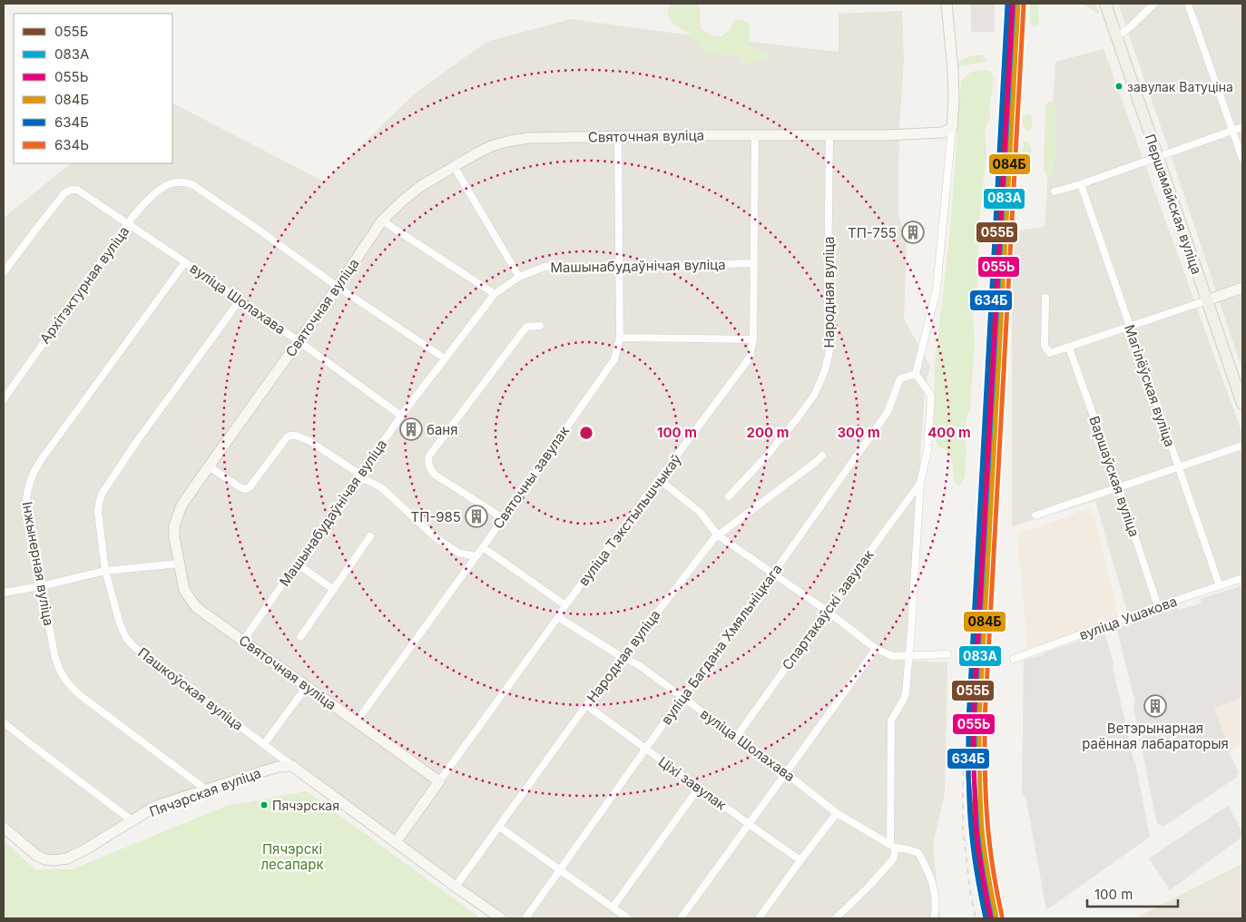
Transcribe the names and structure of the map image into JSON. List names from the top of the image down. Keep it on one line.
{"streets":{"main road":["Першамайская вуліца"],"street":["Святочная вуліца","Машынабудаўнічая вуліца","Архітэктурная вуліца","Народная вуліца","вуліца Шолахава","Магілёўская вуліца","Варшаўская вуліца","Святочны завулак","вуліца Тэкстыльшчыкаў","Інжынерная вуліца","Спартакаўскі завулак","вуліца Ушакова","вуліца Багдана Хмяльніцкага","Пашкоўская вуліца","Ціхі завулак","Пячэрская вуліца"]},"crossings":[["Святочная вуліца","Машынабудаўнічая вуліца"],["Святочная вуліца","Архітэктурная вуліца"],["Святочная вуліца","Народная вуліца"],["Святочная вуліца","вуліца Шолахава"],["Святочная вуліца","Святочны завулак"],["Святочная вуліца","вуліца Тэкстыльшчыкаў"],["Машынабудаўнічая вуліца","вуліца Шолахава"],["Машынабудаўнічая вуліца","Святочны завулак"],["Машынабудаўнічая вуліца","вуліца Тэкстыльшчыкаў"],["Архітэктурная вуліца","вуліца Шолахава"],["Народная вуліца","вуліца Шолахава"],["Народная вуліца","Пашкоўская вуліца"],["Народная вуліца","Ціхі завулак"],["вуліца Шолахава","вуліца Тэкстыльшчыкаў"],["вуліца Шолахава","Інжынерная вуліца"],["вуліца Шолахава","Спартакаўскі завулак"],["вуліца Шолахава","вуліца Багдана Хмяльніцкага"],["вуліца Шолахава","Пашкоўская вуліца"],["Магілёўская вуліца","вуліца Ушакова"],["Варшаўская вуліца","вуліца Ушакова"],["вуліца Тэкстыльшчыкаў","Пашкоўская вуліца"],["Інжынерная вуліца","Пячэрская вуліца"],["вуліца Багдана Хмяльніцкага","Ціхі завулак"],["Пашкоўская вуліца","Пячэрская вуліца"]],"parks":["Пячэрскі лесапарк"],"places":{"other":["завулак Ватуціна","Пячэрская"],"building":["ТП-755","баня","ТП-985","Ветэрынарная раённая лабараторыя"]},"lines":["transit line 055Б","transit line 083А","transit line 055Ь","transit line 084Б","transit line 634Б","transit line 634Ь"],"legend":["055Б","083А","055Ь","084Б","634Б","634Ь"],"scale_bar":"100 m","rings":["100 m","200 m","300 m","400 m"]}
